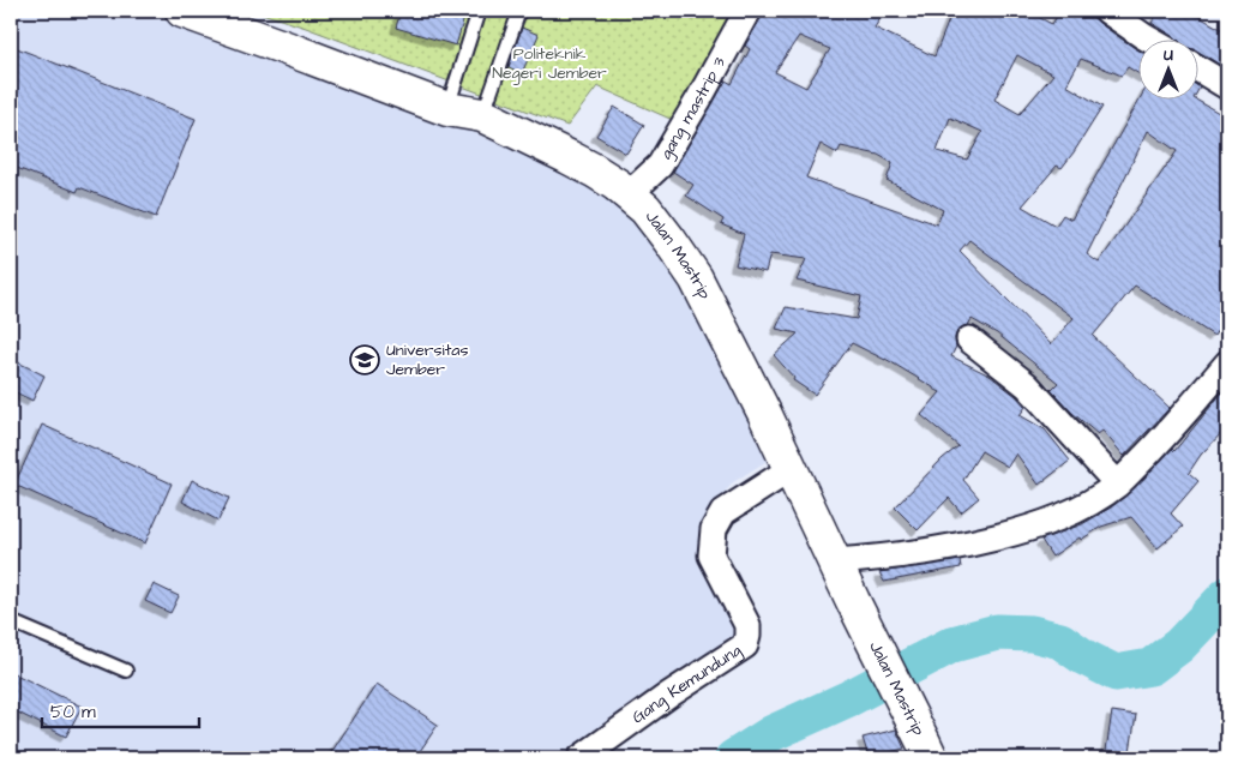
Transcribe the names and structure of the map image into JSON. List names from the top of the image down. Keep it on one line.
{"streets":{"main road":["Jalan Mastrip"],"street":["gang mastrip 3","Gang Kemundung"]},"crossings":[["gang mastrip 3","Jalan Mastrip"],["Jalan Mastrip","Gang Kemundung"]],"parks":["Politeknik Negeri Jember"],"places":{"school or university":["Universitas Jember"]},"scale_bar":"50 m","north":"top"}
